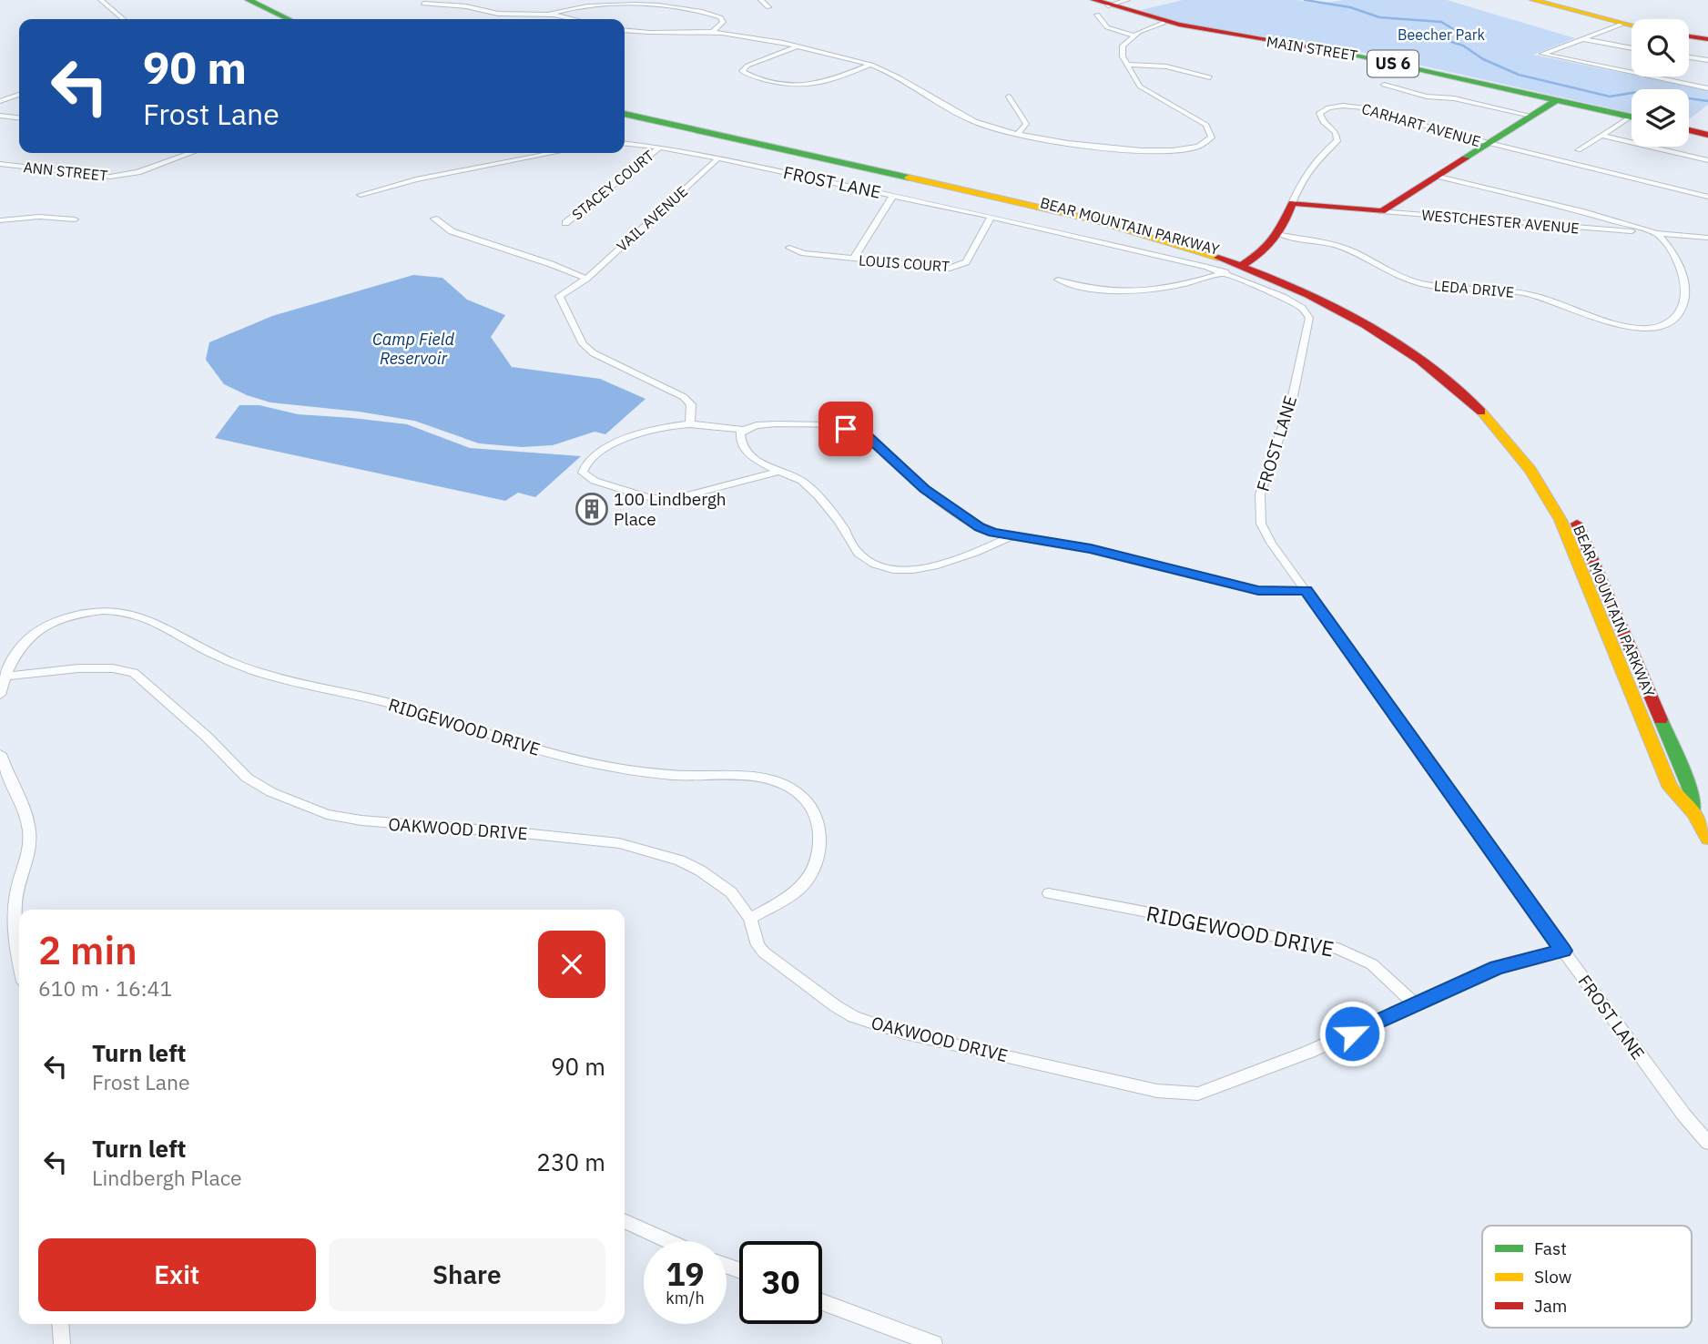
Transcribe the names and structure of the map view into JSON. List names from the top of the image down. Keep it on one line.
{"streets":{"main road":["MAIN STREET","US 6","CARHART AVENUE","WESTCHESTER AVENUE","BEAR MOUNTAIN PARKWAY"],"street":["ANN STREET","FROST LANE","STACEY COURT","VAIL AVENUE","LOUIS COURT","LEDA DRIVE","RIDGEWOOD DRIVE","OAKWOOD DRIVE"]},"crossings":[["CARHART AVENUE","WESTCHESTER AVENUE"],["CARHART AVENUE","BEAR MOUNTAIN PARKWAY"],["CARHART AVENUE","LEDA DRIVE"],["FROST LANE","STACEY COURT"],["FROST LANE","VAIL AVENUE"],["FROST LANE","LOUIS COURT"],["FROST LANE","OAKWOOD DRIVE"],["WESTCHESTER AVENUE","LEDA DRIVE"],["RIDGEWOOD DRIVE","OAKWOOD DRIVE"]],"water":["Camp Field Reservoir"],"parks":["Beecher Park"],"places":{"building":["100 Lindbergh Place"]},"legend":["Fast","Slow","Jam"],"page":{"turn":["90 m","Frost Lane"],"heading":["2 min","610 m · 16:41"],"list":[{"name":"Turn left","note":"Frost Lane","value":"90 m"},{"name":"Turn left","note":"Lindbergh Place","value":"230 m"}],"buttons":["Exit","Share"],"speed":"19 km/h","limit":"30"}}
